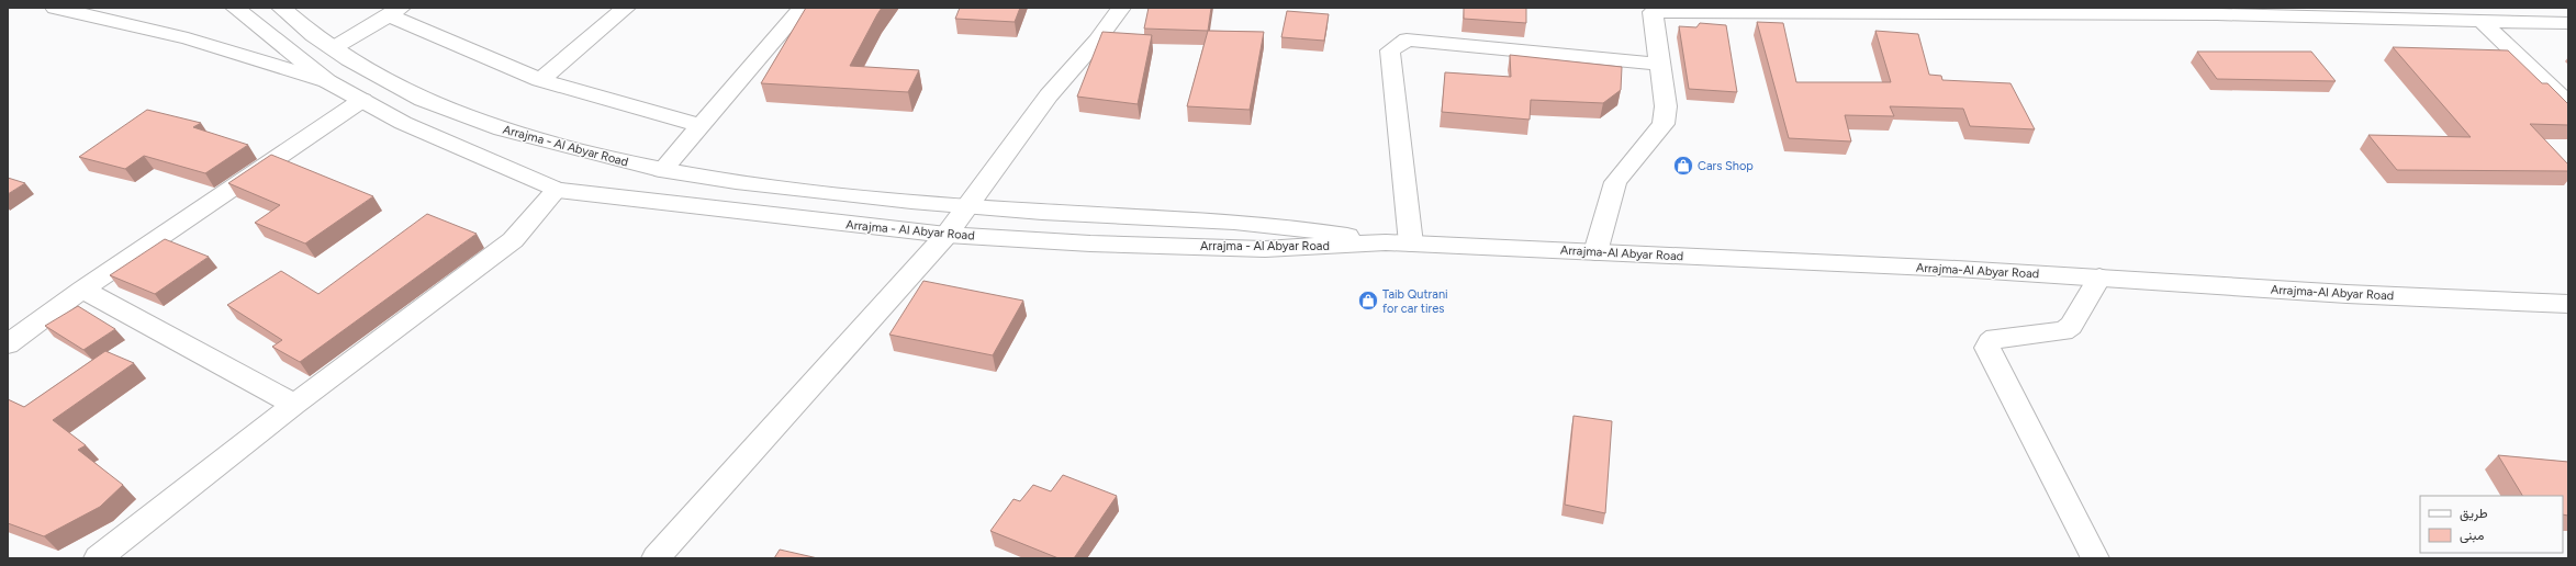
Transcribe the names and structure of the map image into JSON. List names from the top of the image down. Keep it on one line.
{"streets":{"main road":["Arrajma - Al Abyar Road","Arrajma-Al Abyar Road"]},"crossings":[["Arrajma - Al Abyar Road","Arrajma-Al Abyar Road"]],"places":{"shop":["Cars Shop","Taib Qutrani for car tires"]},"legend":["طريق","مبنى"]}
